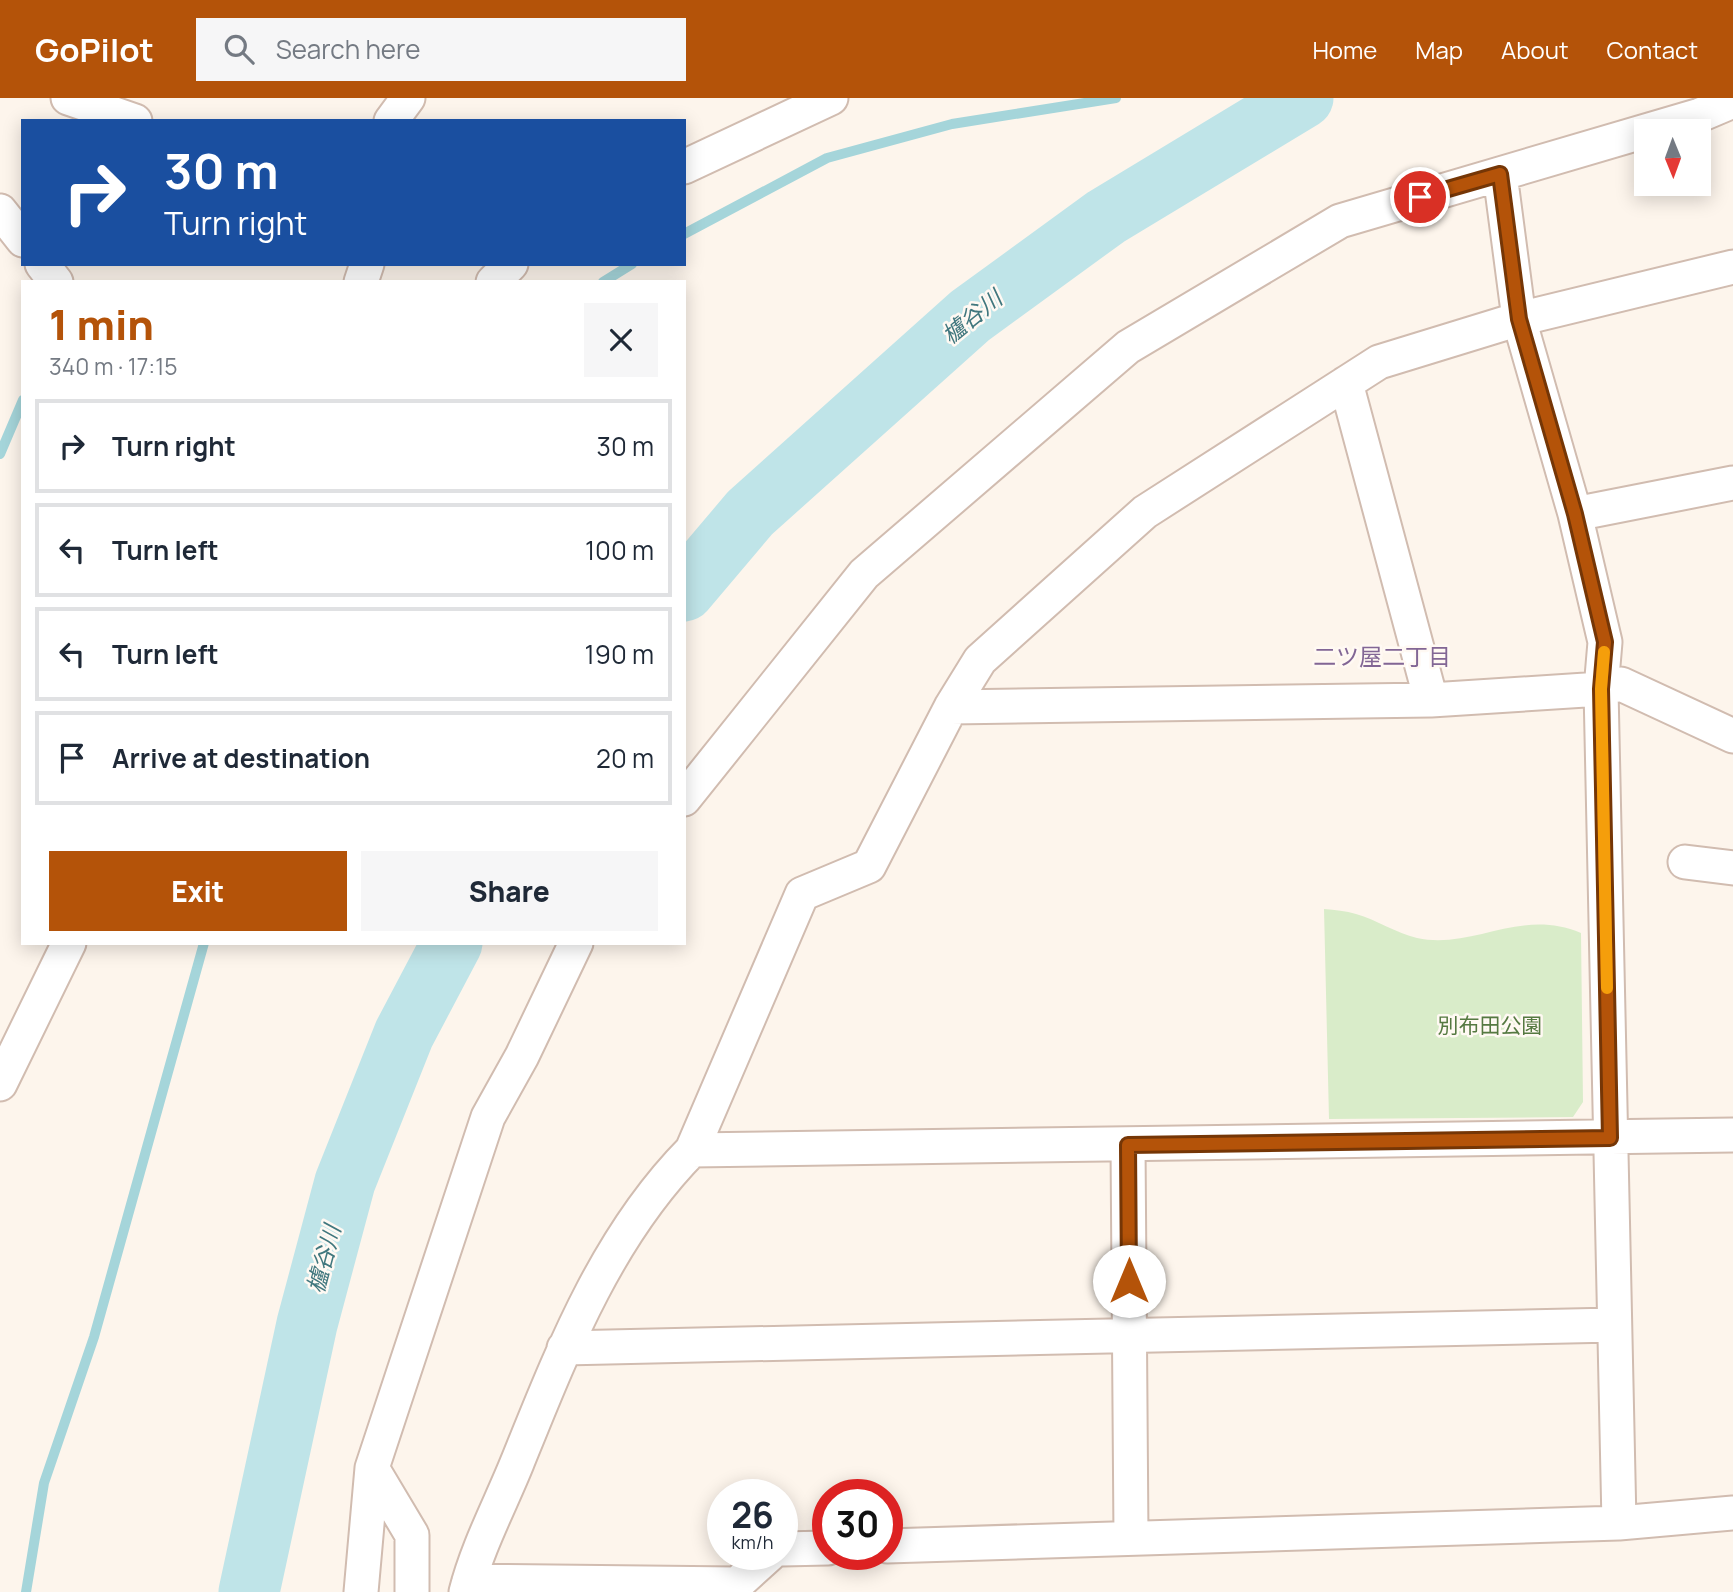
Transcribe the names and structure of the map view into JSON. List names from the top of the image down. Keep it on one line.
{"districts":["二ツ屋二丁目"],"water":["櫨谷川"],"parks":["別布田公園"],"north":"bottom","page":{"header":"GoPilot","search":"Search here","nav":["Home","Map","About","Contact"],"turn":["30 m","Turn right"],"heading":["1 min","340 m · 17:15"],"list":[{"name":"Turn right","value":"30 m"},{"name":"Turn left","value":"100 m"},{"name":"Turn left","value":"190 m"},{"name":"Arrive at destination","value":"20 m"}],"buttons":["Exit","Share"],"speed":"26 km/h","limit":"30"}}
